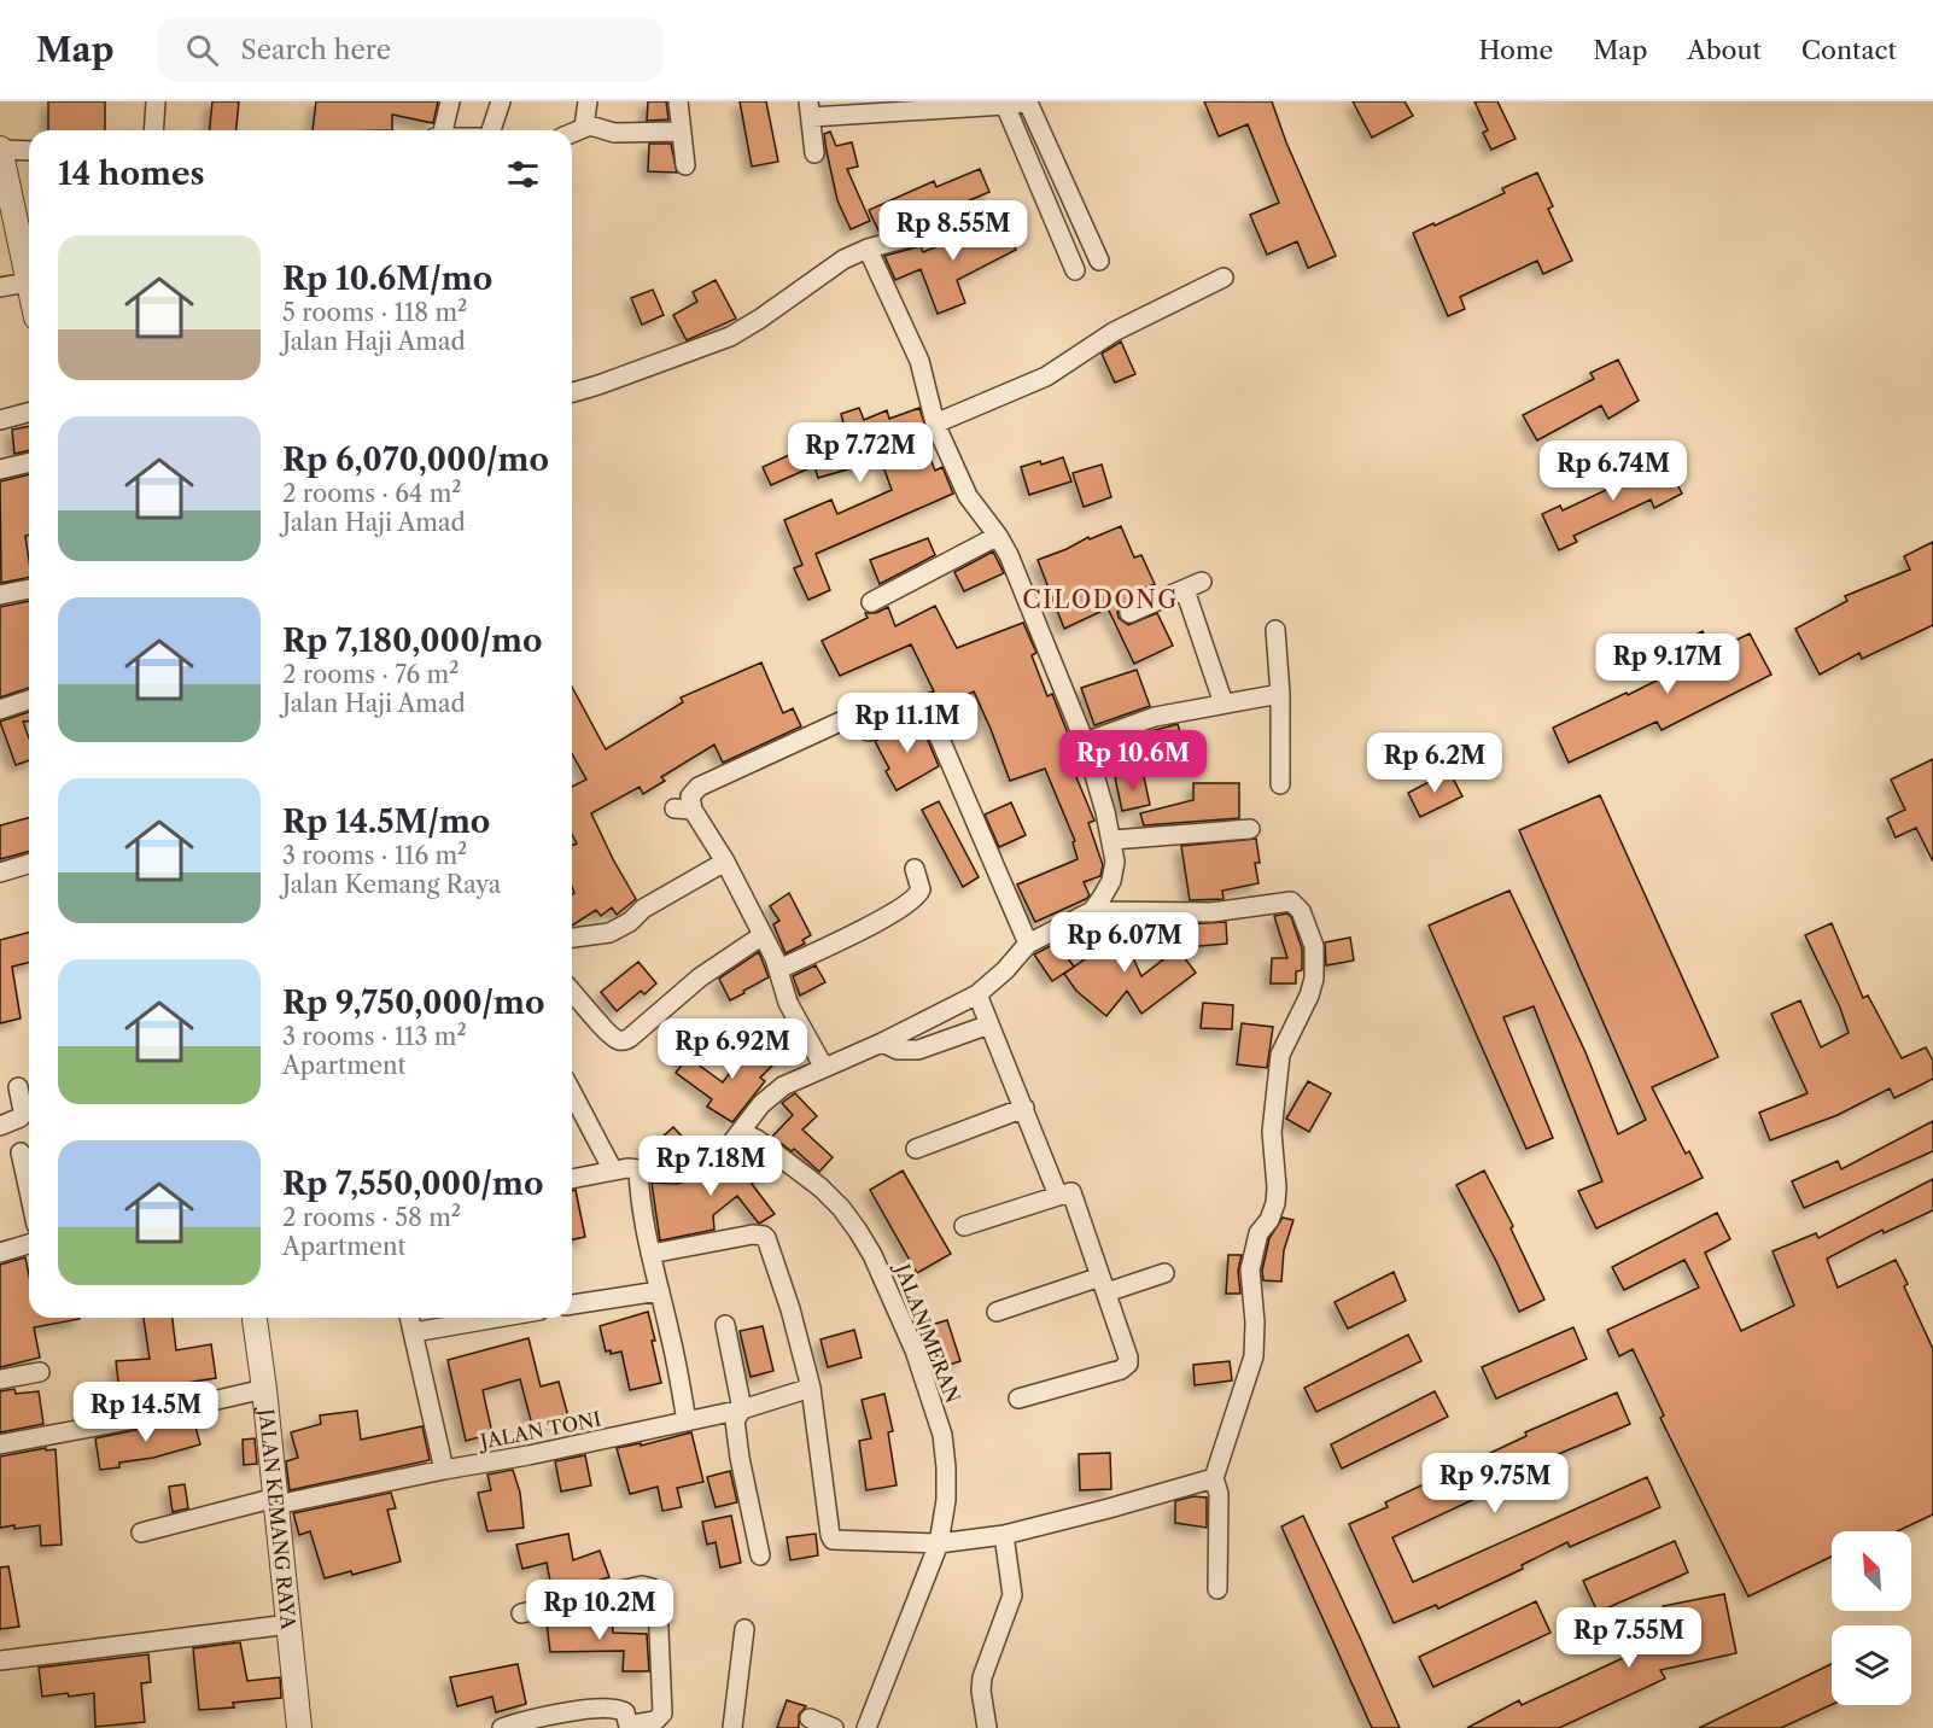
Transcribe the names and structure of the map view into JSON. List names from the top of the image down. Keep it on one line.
{"streets":{"street":["JALAN MERAN","JALAN TONI","JALAN KEMANG RAYA"]},"crossings":[["JALAN TONI","JALAN KEMANG RAYA"]],"districts":["CILODONG"],"north":"top left","page":{"header":"Map","search":"Search here","nav":["Home","Map","About","Contact"],"heading":"14 homes","price":["Rp 8.55M","Rp 7.72M","Rp 6.74M","Rp 9.17M","Rp 11.1M","Rp 10.6M","Rp 6.2M","Rp 6.07M","Rp 6.92M","Rp 7.18M","Rp 14.5M","Rp 9.75M","Rp 10.2M","Rp 7.55M"],"list":[{"name":"Rp 10.6M/mo","note":"5 rooms · 118 m² · Jalan Haji Amad"},{"name":"Rp 6,070,000/mo","note":"2 rooms · 64 m² · Jalan Haji Amad"},{"name":"Rp 7,180,000/mo","note":"2 rooms · 76 m² · Jalan Haji Amad"},{"name":"Rp 14.5M/mo","note":"3 rooms · 116 m² · Jalan Kemang Raya"},{"name":"Rp 9,750,000/mo","note":"3 rooms · 113 m² · Apartment"},{"name":"Rp 7,550,000/mo","note":"2 rooms · 58 m² · Apartment"}]}}
